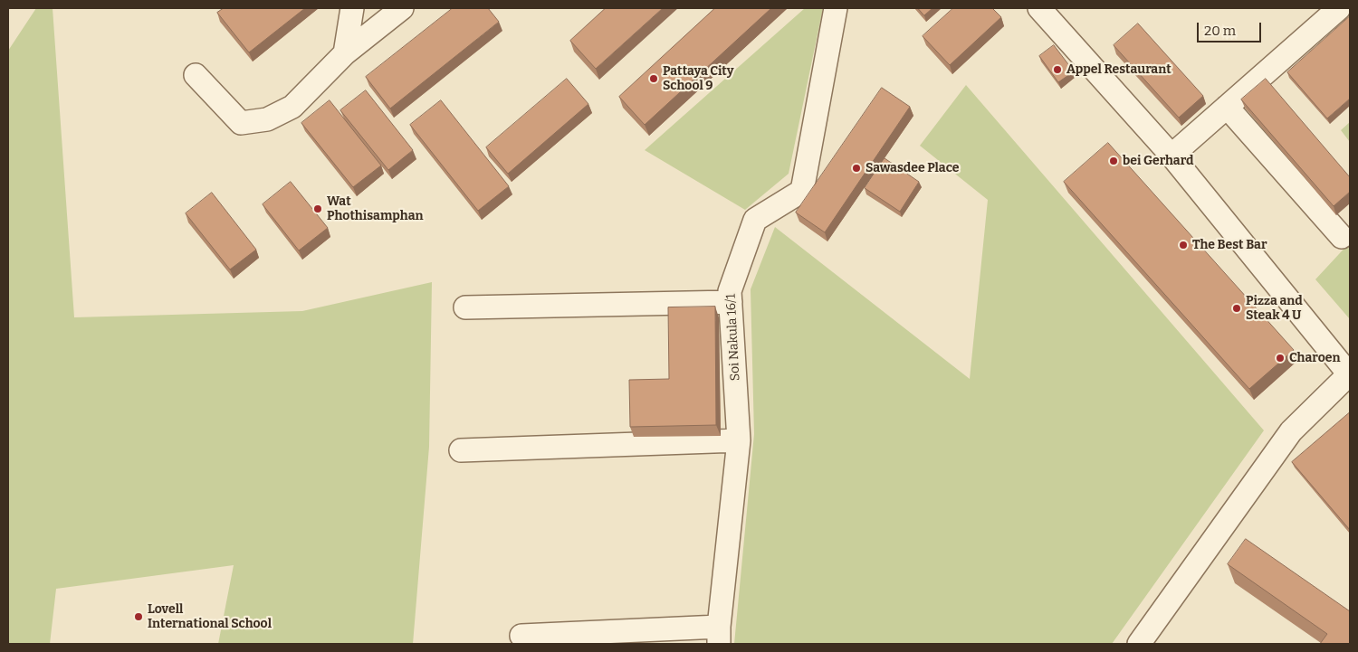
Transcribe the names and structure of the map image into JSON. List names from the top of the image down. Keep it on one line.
{"streets":{"street":["Soi Nakula 16/1"]},"places":["Appel Restaurant","Pattaya City School 9","bei Gerhard","Sawasdee Place","Wat Phothisamphan","The Best Bar","Pizza and Steak 4 U","Charoen","Lovell International School"],"scale_bar":"20 m"}
